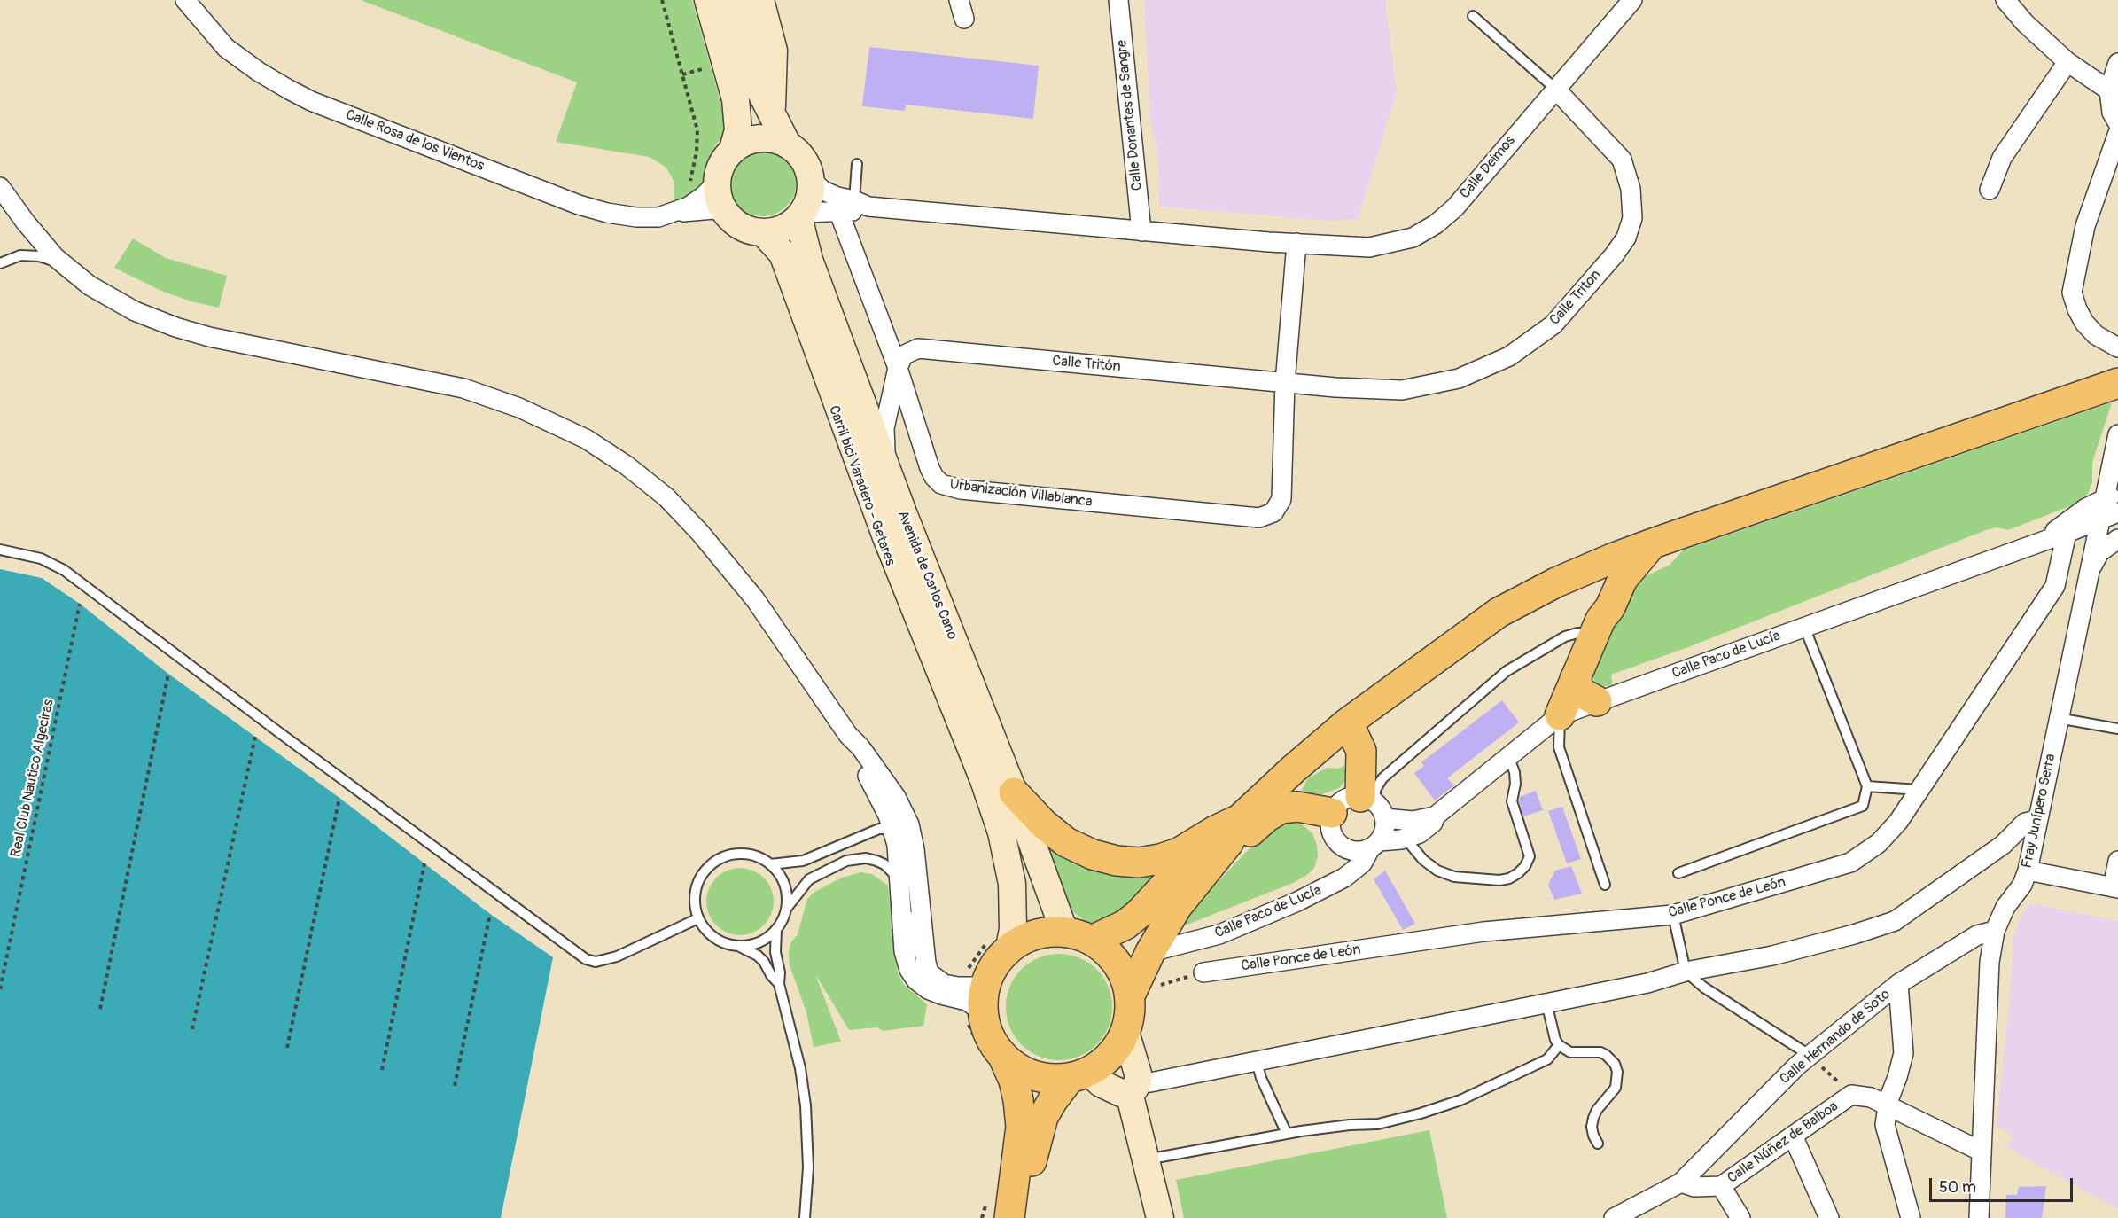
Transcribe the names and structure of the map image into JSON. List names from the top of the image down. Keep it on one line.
{"streets":{"street":["Calle Donantes de Sangre","Calle Rosa de los Vientos","Calle Deimos","Calle Triton","Calle Tritón","Urbanización Villablanca","Avenida de Carlos Cano","Calle Paco de Lucía","Fray Junípero Serra","Calle Ponce de León","Calle Hernando de Soto","Calle Núñez de Balboa"],"path":["Real Club Nautico Algeciras"]},"crossings":[["Calle Donantes de Sangre","Calle Deimos"],["Calle Rosa de los Vientos","Calle Deimos"],["Calle Rosa de los Vientos","Avenida de Carlos Cano"],["Calle Deimos","Calle Triton"],["Calle Deimos","Urbanización Villablanca"],["Calle Deimos","Avenida de Carlos Cano"],["Calle Triton","Calle Tritón"],["Calle Triton","Urbanización Villablanca"],["Calle Tritón","Urbanización Villablanca"],["Calle Paco de Lucía","Fray Junípero Serra"],["Calle Paco de Lucía","Calle Ponce de León"],["Fray Junípero Serra","Calle Hernando de Soto"],["Calle Hernando de Soto","Calle Núñez de Balboa"]],"scale_bar":"50 m"}
